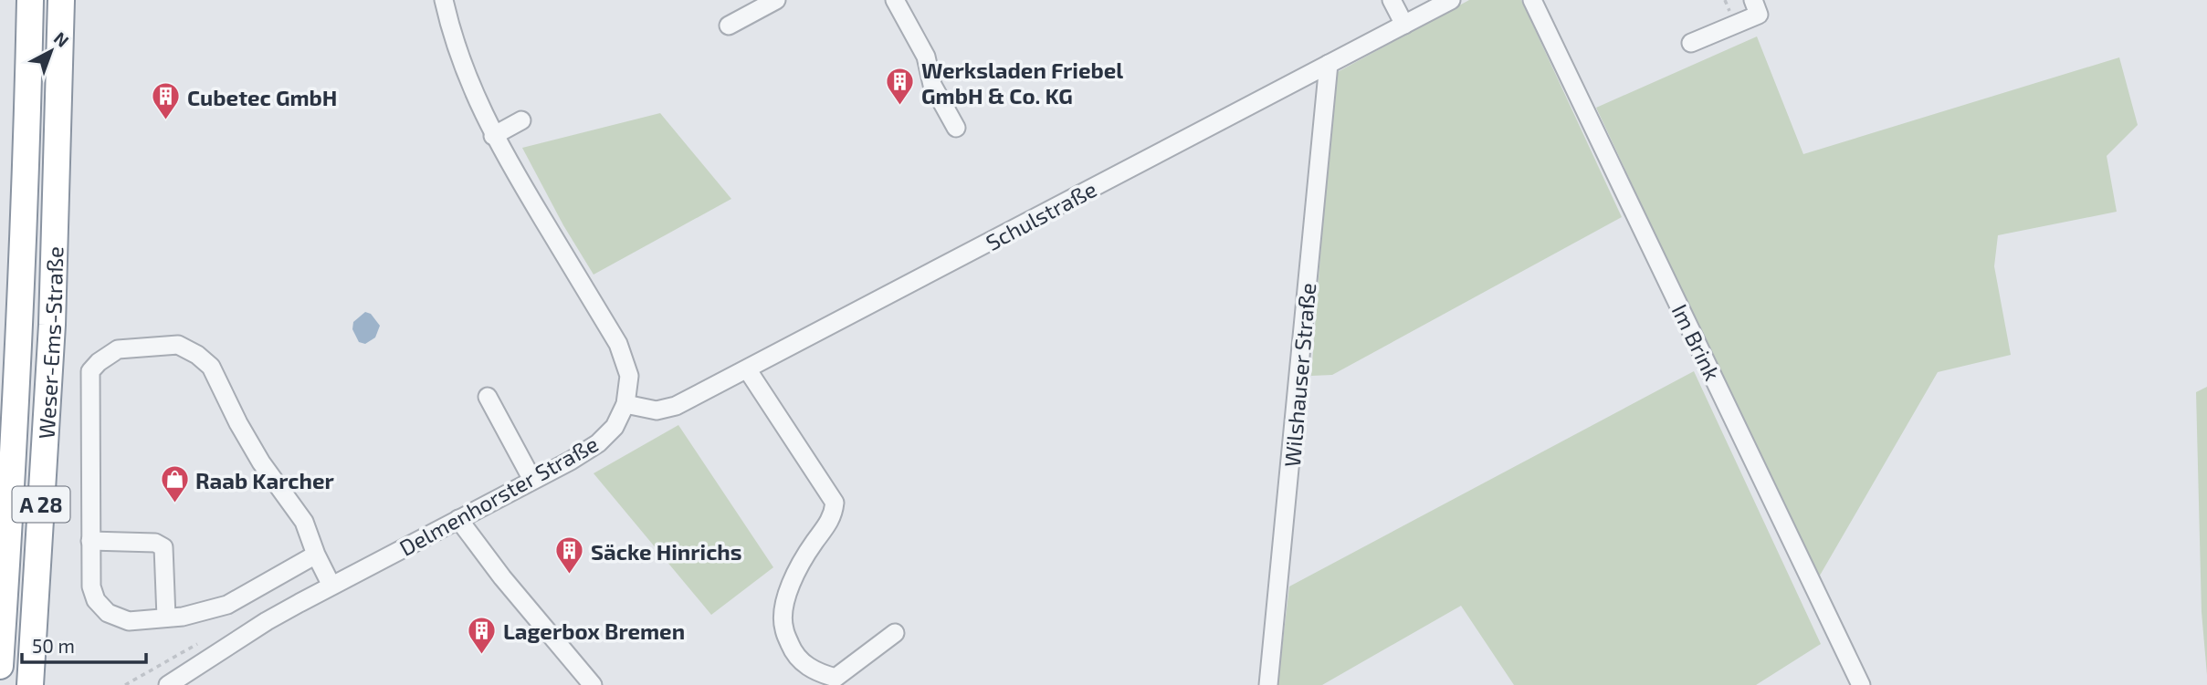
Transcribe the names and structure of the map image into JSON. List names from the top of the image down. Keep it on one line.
{"streets":{"highway":["Weser-Ems-Straße","A 28"],"street":["Schulstraße","Im Brink","Wilshauser Straße","Delmenhorster Straße"]},"crossings":[["Schulstraße","Wilshauser Straße"],["Schulstraße","Delmenhorster Straße"]],"places":{"building":["Werksladen Friebel GmbH & Co. KG","Cubetec GmbH","Säcke Hinrichs","Lagerbox Bremen"],"shop":["Raab Karcher"]},"scale_bar":"50 m","north":"top right"}
